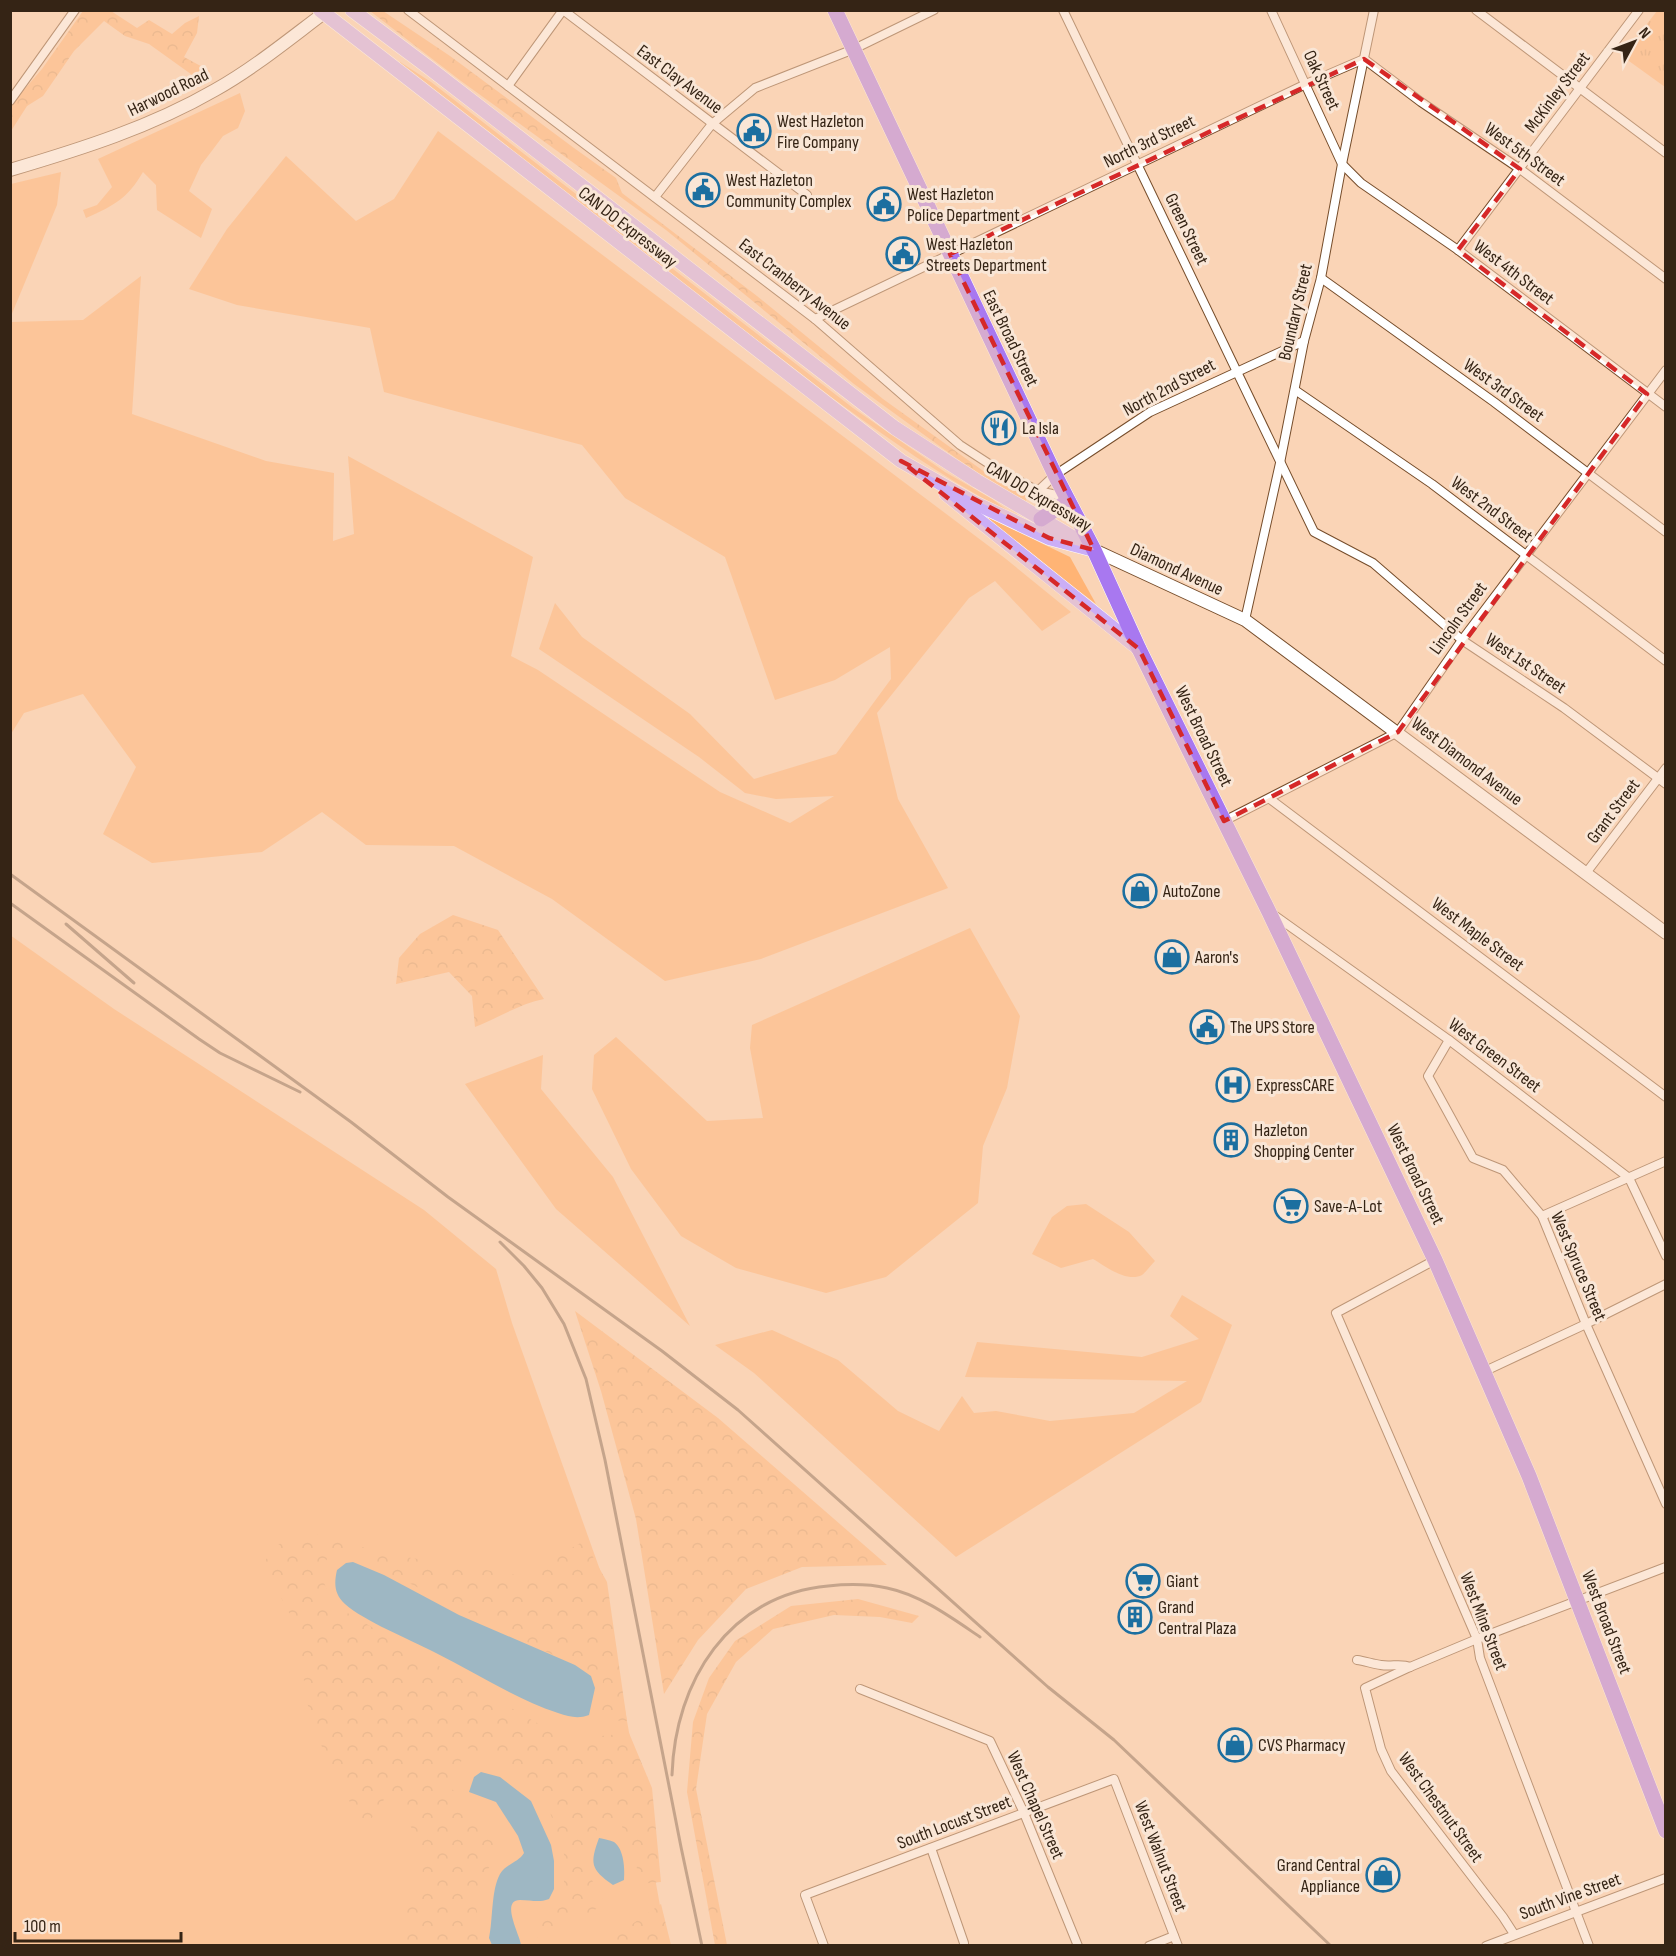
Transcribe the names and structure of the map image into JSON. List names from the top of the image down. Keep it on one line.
{"streets":{"highway":["East Broad Street","West Broad Street"],"main road":["CAN DO Expressway"],"street":["East Clay Avenue","Oak Street","Harwood Road","McKinley Street","North 3rd Street","West 5th Street","Green Street","West 4th Street","East Cranberry Avenue","Boundary Street","North 2nd Street","West 3rd Street","West 2nd Street","Diamond Avenue","Lincoln Street","West 1st Street","West Diamond Avenue","Grant Street","West Maple Street","West Green Street","West Spruce Street","West Mine Street","West Chapel Street","West Chestnut Street","South Locust Street","West Walnut Street","South Vine Street"]},"crossings":[["Oak Street","North 3rd Street"],["Oak Street","West 4th Street"],["Oak Street","Boundary Street"],["Harwood Road","CAN DO Expressway"],["McKinley Street","West 5th Street"],["McKinley Street","West 4th Street"],["North 3rd Street","West 5th Street"],["North 3rd Street","Green Street"],["North 3rd Street","East Cranberry Avenue"],["North 3rd Street","Boundary Street"],["North 3rd Street","East Broad Street"],["West 5th Street","Boundary Street"],["CAN DO Expressway","East Broad Street"],["CAN DO Expressway","Diamond Avenue"],["CAN DO Expressway","West Broad Street"],["Green Street","Boundary Street"],["Green Street","North 2nd Street"],["Green Street","West 1st Street"],["West 4th Street","Boundary Street"],["West 4th Street","Lincoln Street"],["East Cranberry Avenue","East Broad Street"],["East Cranberry Avenue","North 2nd Street"],["Boundary Street","North 2nd Street"],["Boundary Street","West 3rd Street"],["Boundary Street","West 2nd Street"],["Boundary Street","Diamond Avenue"],["Boundary Street","West 1st Street"],["Boundary Street","West Diamond Avenue"],["East Broad Street","North 2nd Street"],["East Broad Street","Diamond Avenue"],["East Broad Street","West Broad Street"],["West 3rd Street","Lincoln Street"],["West 2nd Street","Lincoln Street"],["Diamond Avenue","West Broad Street"],["Diamond Avenue","West Diamond Avenue"],["Lincoln Street","West 1st Street"],["Lincoln Street","West Broad Street"],["Lincoln Street","West Diamond Avenue"],["Lincoln Street","West Maple Street"],["West 1st Street","Grant Street"],["West Broad Street","West Green Street"],["West Broad Street","West Mine Street"],["West Diamond Avenue","Grant Street"],["West Green Street","West Spruce Street"],["West Mine Street","South Vine Street"],["West Chapel Street","South Locust Street"],["West Chestnut Street","South Vine Street"],["South Locust Street","West Walnut Street"]],"places":{"public building":["West Hazleton Fire Company","West Hazleton Community Complex","West Hazleton Police Department","West Hazleton Streets Department","The UPS Store"],"restaurant":["La Isla"],"shop":["AutoZone","Aaron's","CVS Pharmacy","Grand Central Appliance"],"hospital":["ExpressCARE"],"building":["Hazleton Shopping Center","Grand Central Plaza"],"supermarket":["Save-A-Lot","Giant"]},"scale_bar":"100 m","north":"top right"}
